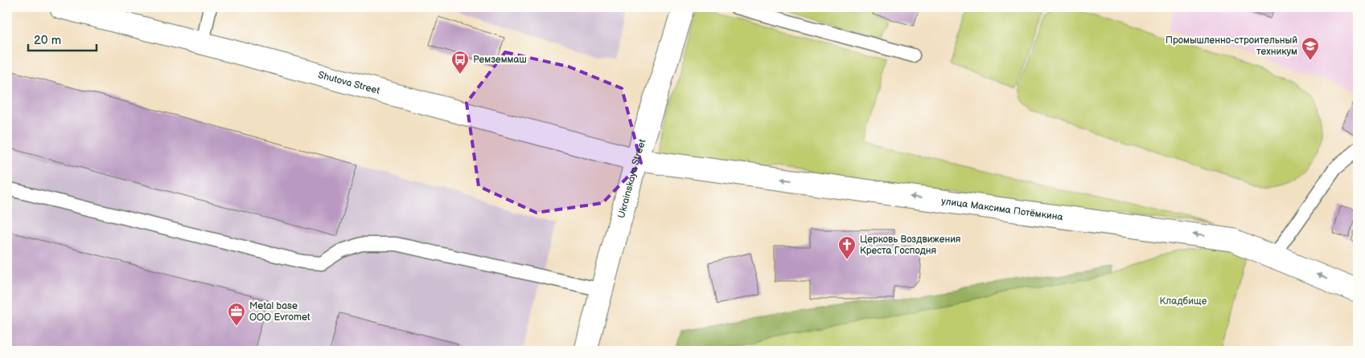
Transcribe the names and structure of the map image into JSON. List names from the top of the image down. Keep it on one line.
{"streets":{"street":["Shutova Street","Ukrainskaya Street","улица Максима Потёмкина"]},"crossings":[["Shutova Street","Ukrainskaya Street"],["Shutova Street","улица Максима Потёмкина"],["Ukrainskaya Street","улица Максима Потёмкина"]],"one_way":["улица Максима Потёмкина"],"parks":["Кладбище"],"places":{"school or university":["Промышленно-строительный техникум"],"bus stop":["Ремземмаш"],"church":["Церковь Воздвижения Креста Господня"],"office":["Metal base OOO Evromet"]},"scale_bar":"20 m"}
